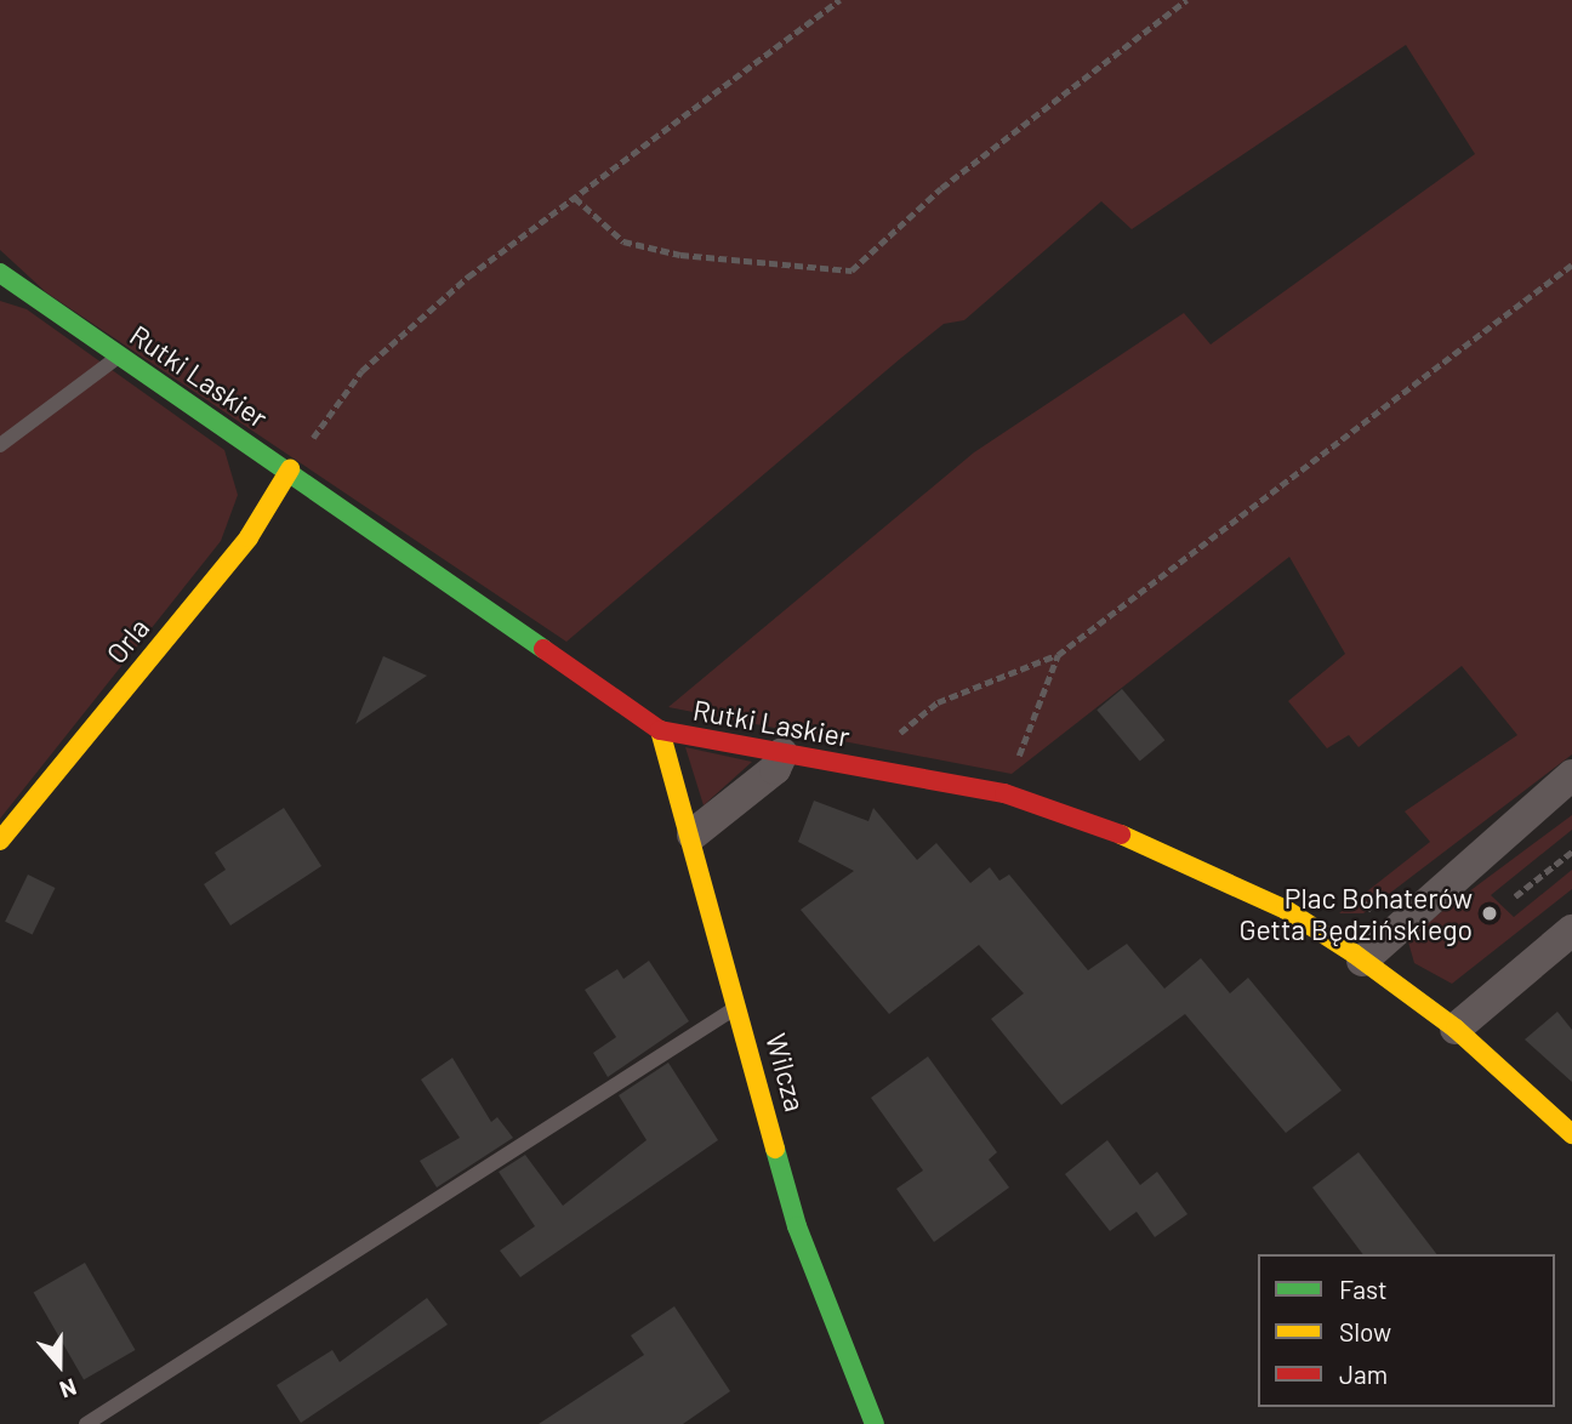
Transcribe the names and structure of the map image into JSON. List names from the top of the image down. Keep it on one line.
{"streets":{"street":["Rutki Laskier","Orla","Wilcza"]},"crossings":[["Rutki Laskier","Orla"],["Rutki Laskier","Wilcza"]],"places":["Plac Bohaterów Getta Będzińskiego"],"legend":["Fast","Slow","Jam"],"north":"bottom"}
